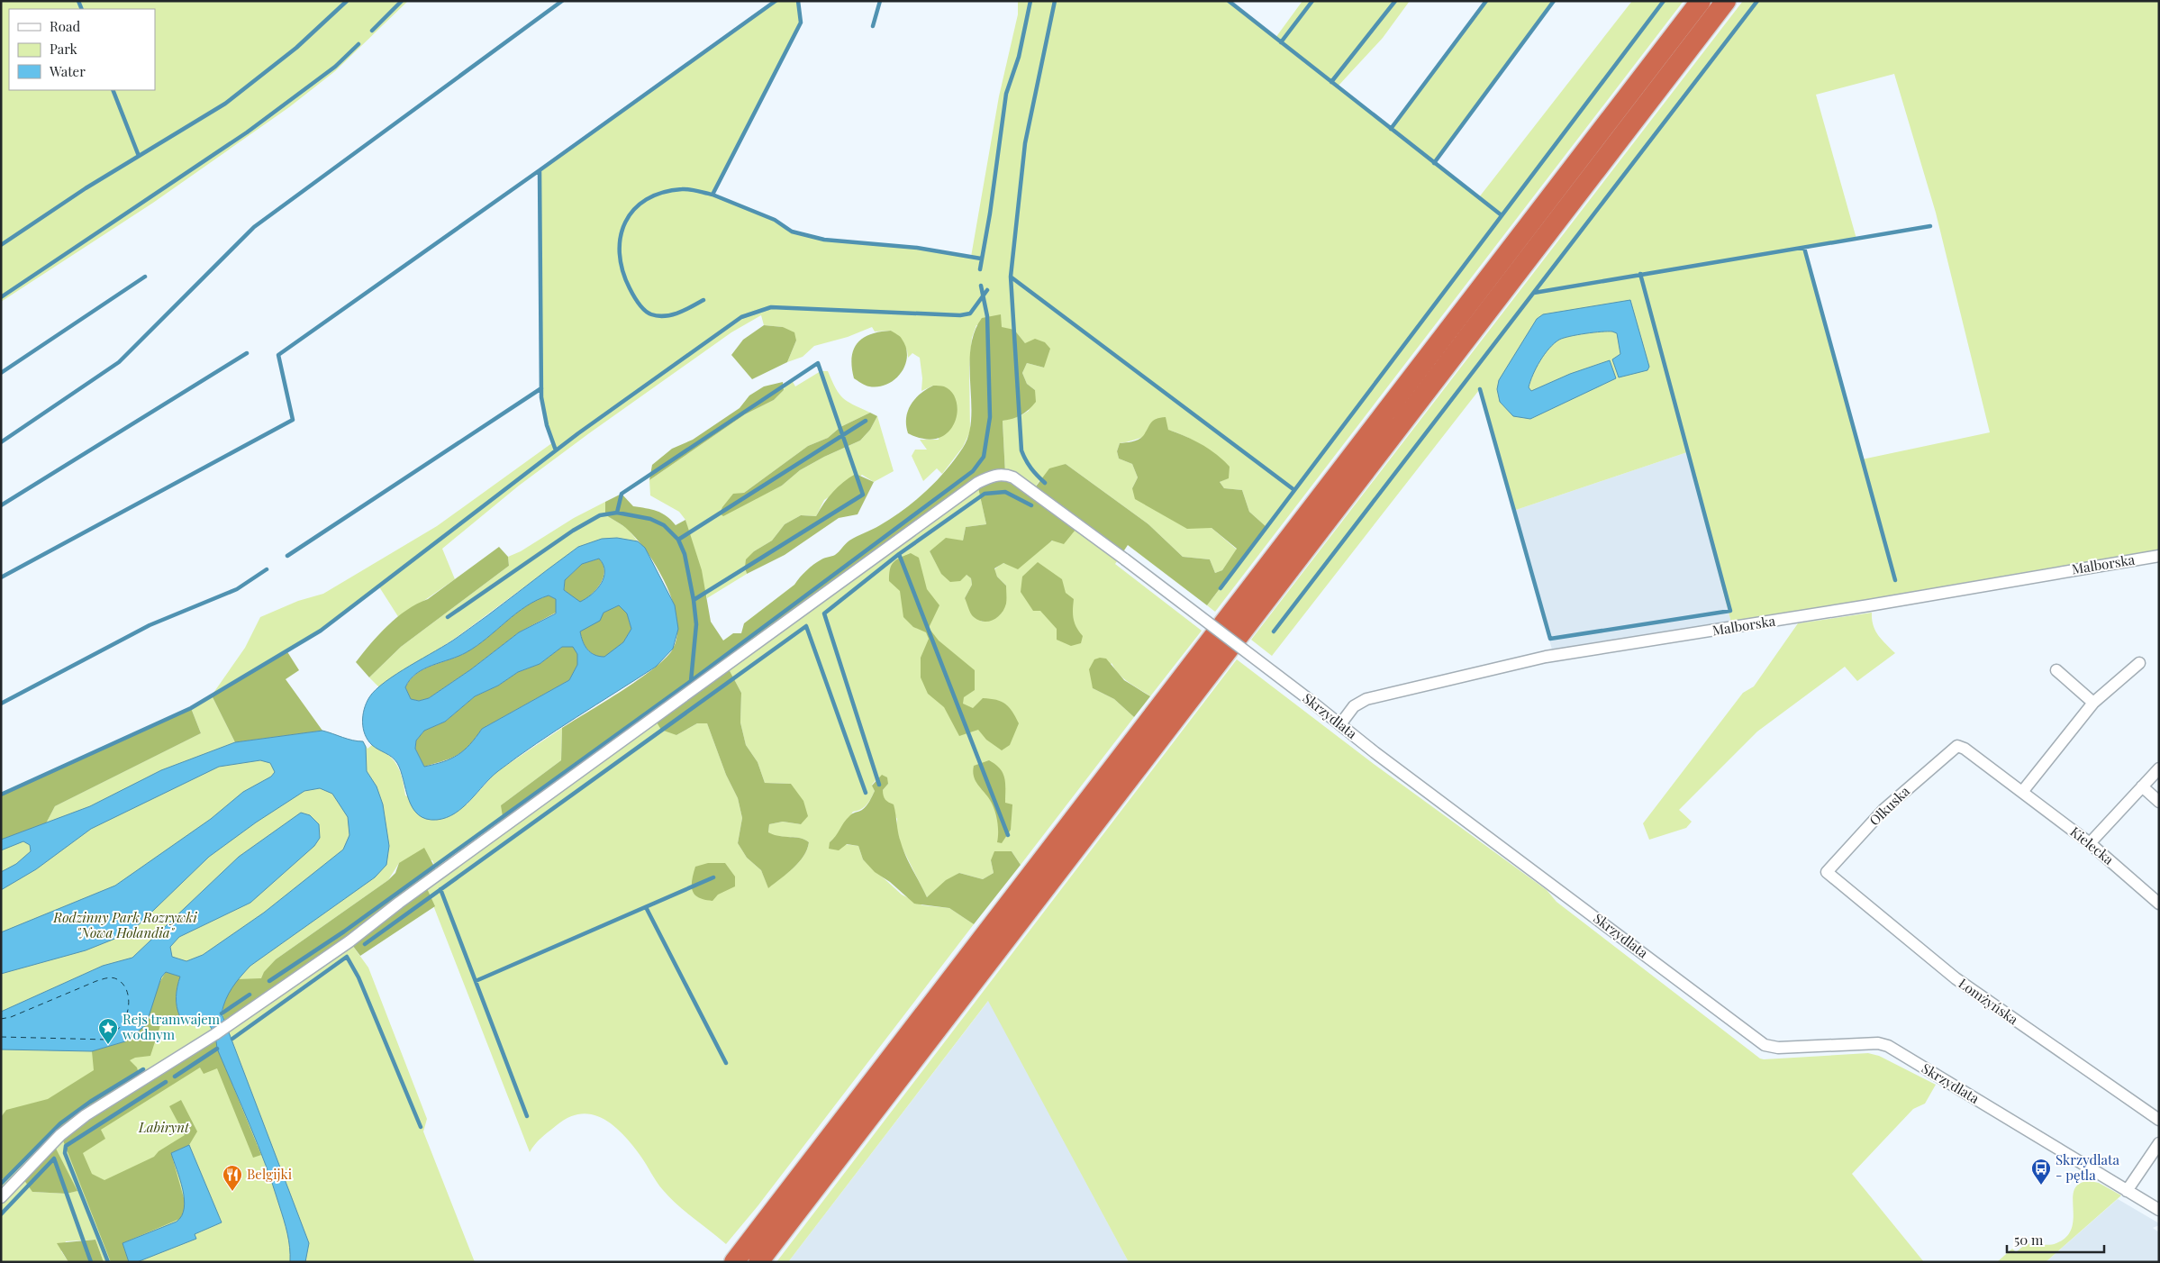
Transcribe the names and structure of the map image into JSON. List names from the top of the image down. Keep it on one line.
{"streets":{"street":["Malborska","Skrzydlata","Olkuska","Kielecka","Łomżyńska"]},"crossings":[["Malborska","Skrzydlata"],["Olkuska","Kielecka"],["Olkuska","Łomżyńska"]],"parks":["Rodzinny Park Rozrywki \"Nowa Holandia\"","Labirynt"],"places":{"place":["Rejs tramwajem wodnym"],"bus stop":["Skrzydlata - pętla"],"restaurant":["Belgijki"]},"legend":["Road","Park","Water"],"scale_bar":"50 m"}
